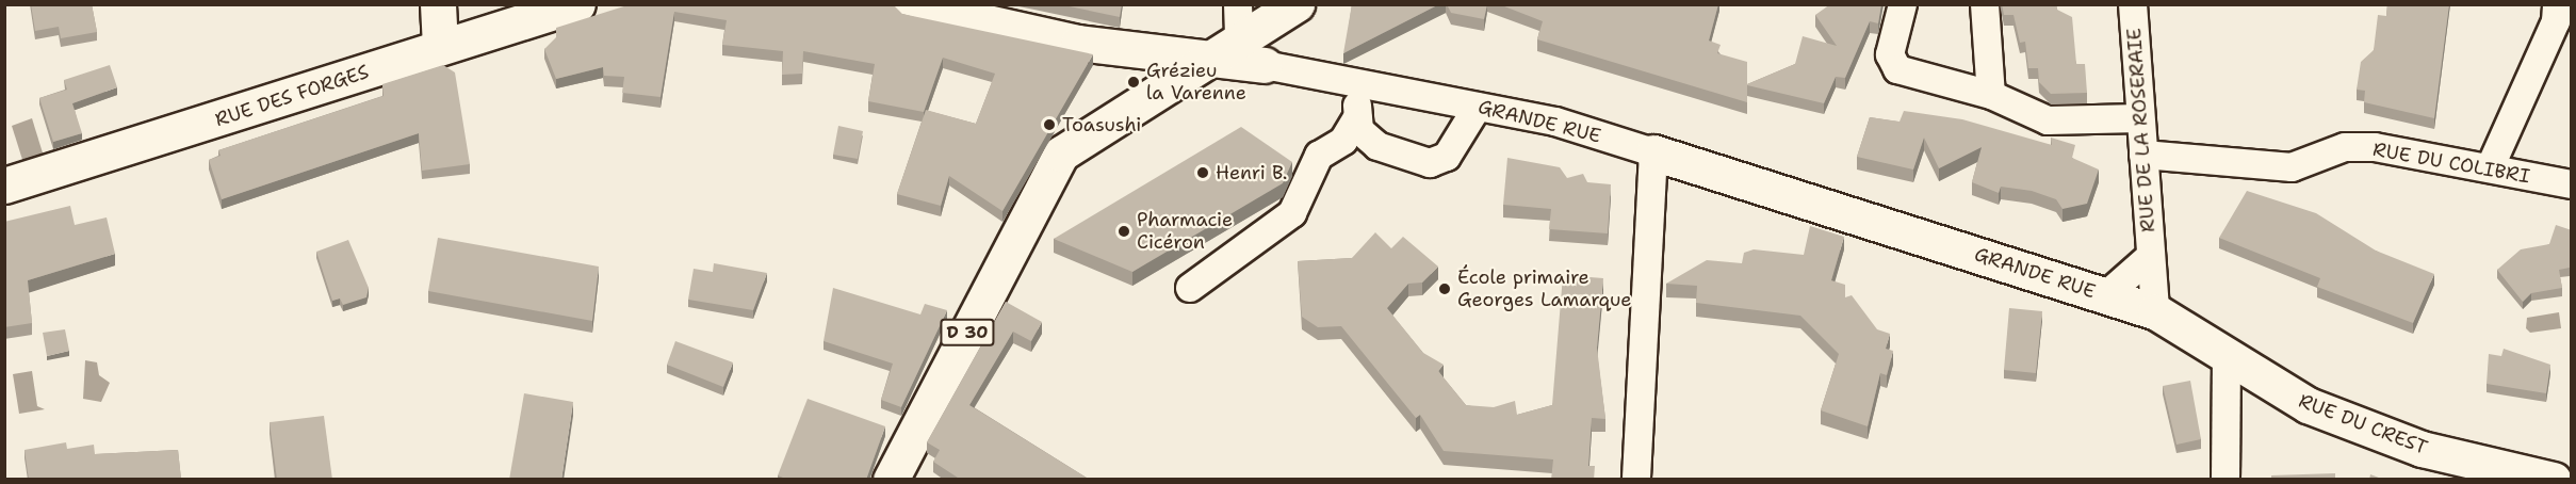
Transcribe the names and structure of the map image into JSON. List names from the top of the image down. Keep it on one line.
{"streets":{"street":["RUE DES FORGES","GRANDE RUE","RUE DE LA ROSERAIE","RUE DU COLIBRI","D 30","RUE DU CREST"]},"crossings":[["GRANDE RUE","RUE DE LA ROSERAIE"],["GRANDE RUE","D 30"],["GRANDE RUE","RUE DU CREST"],["RUE DE LA ROSERAIE","RUE DU COLIBRI"],["RUE DE LA ROSERAIE","RUE DU CREST"]],"places":["Grézieu la Varenne","Toasushi","Henri B.","Pharmacie Cicéron","École primaire Georges Lamarque"]}
